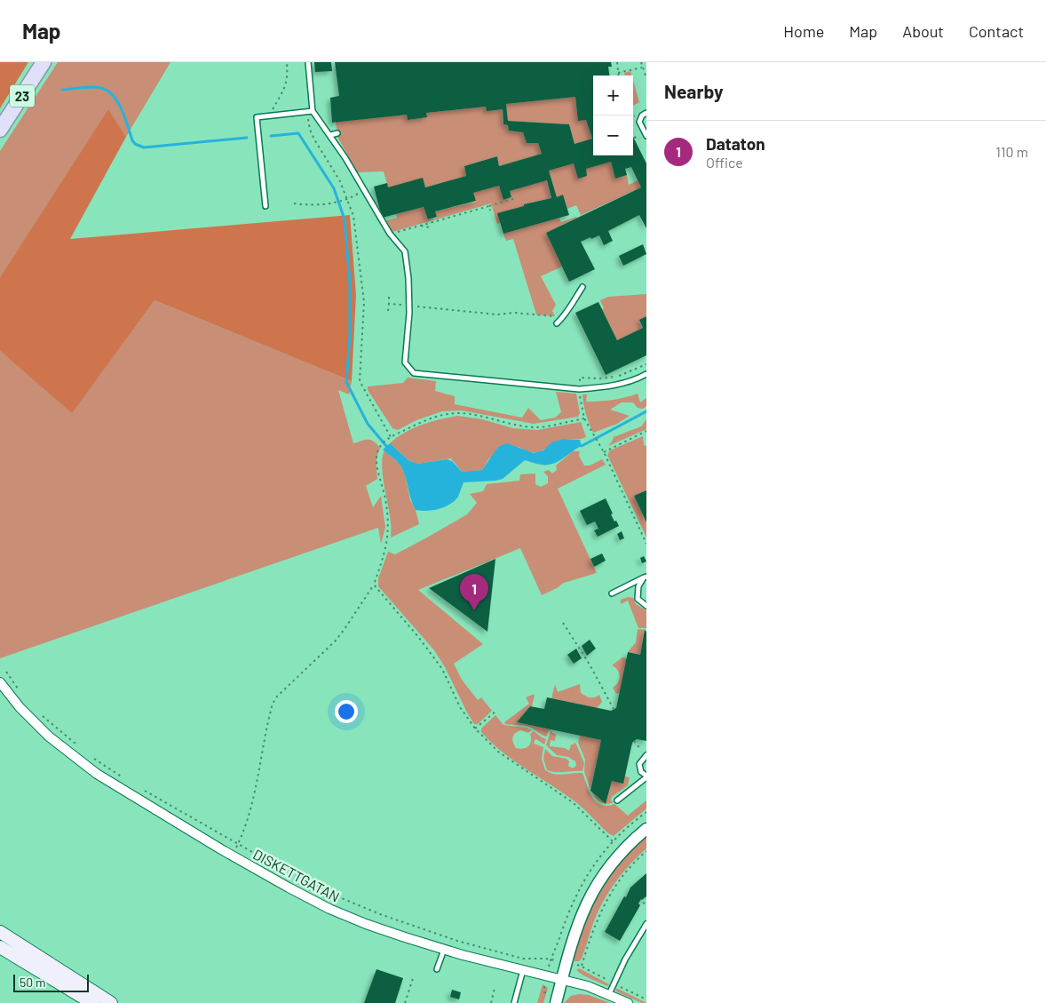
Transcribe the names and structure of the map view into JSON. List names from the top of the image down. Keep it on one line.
{"streets":{"main road":["23"],"street":["DISKETTGATAN"]},"scale_bar":"50 m","page":{"header":"Map","nav":["Home","Map","About","Contact"],"heading":"Nearby","map_buttons":["+","−"],"list":[{"mark":"1","name":"Dataton","note":"Office","value":"110 m"}],"pins":"1","scale":"50 m"}}
